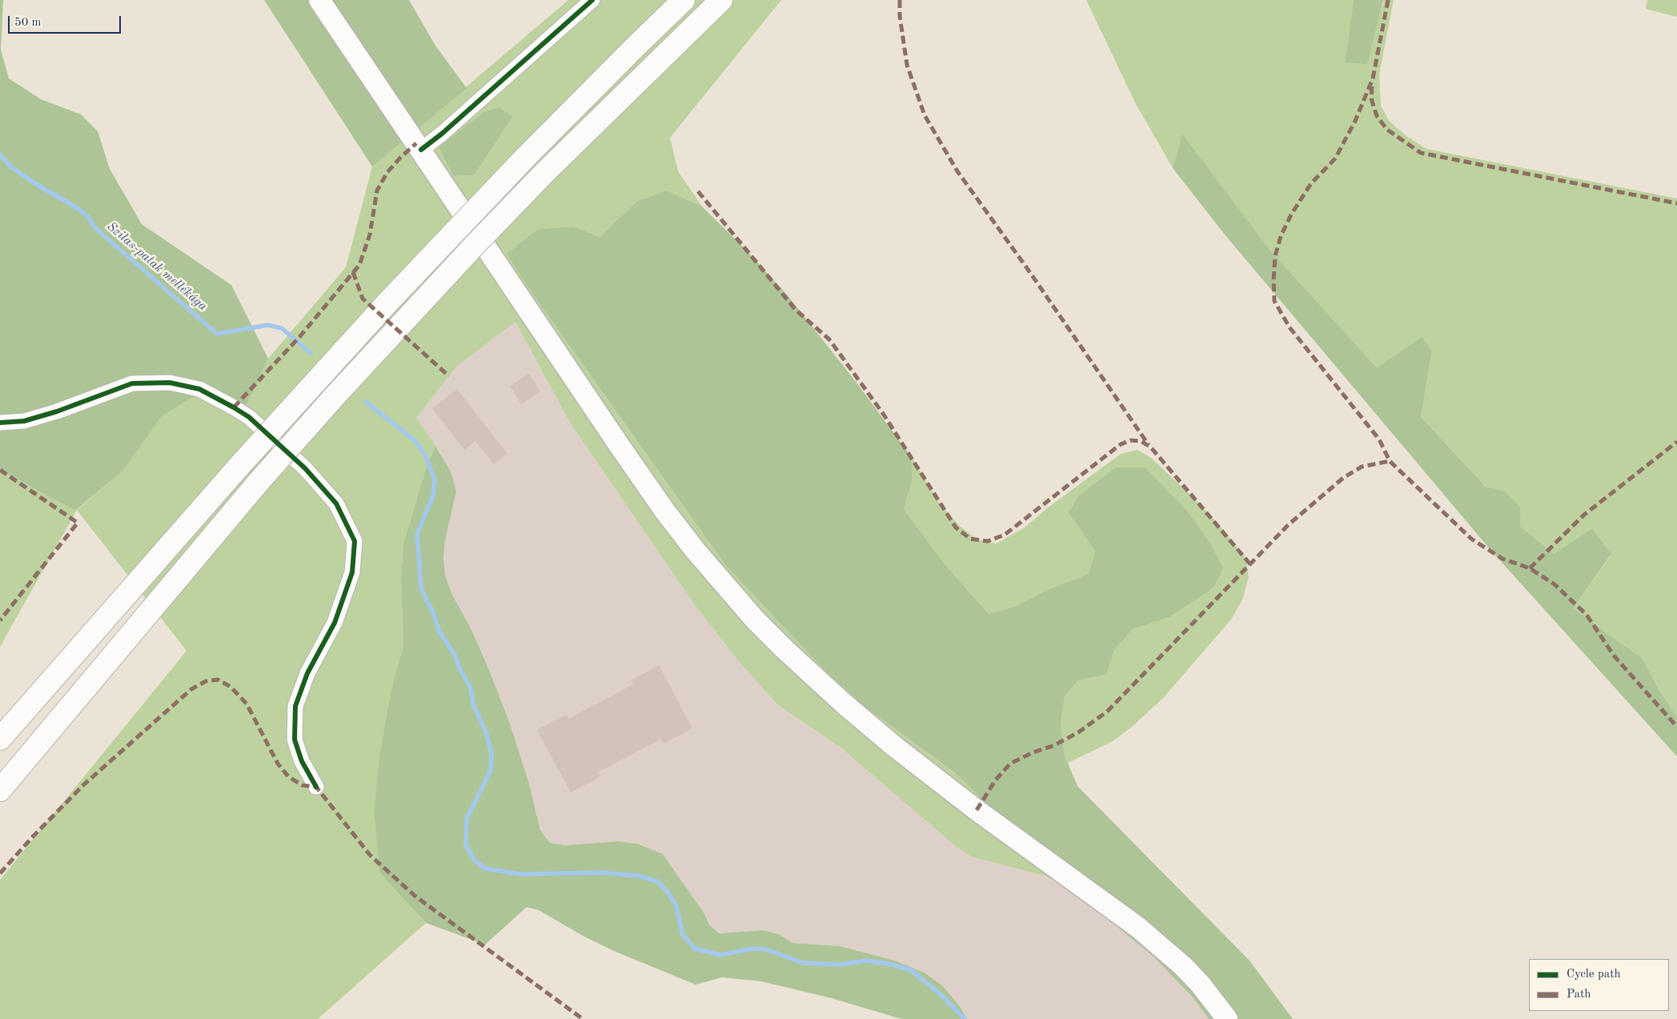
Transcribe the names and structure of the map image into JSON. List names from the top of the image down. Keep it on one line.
{"water":["Szilas-patak mellékága"],"legend":["Cycle path","Path"],"scale_bar":"50 m"}
